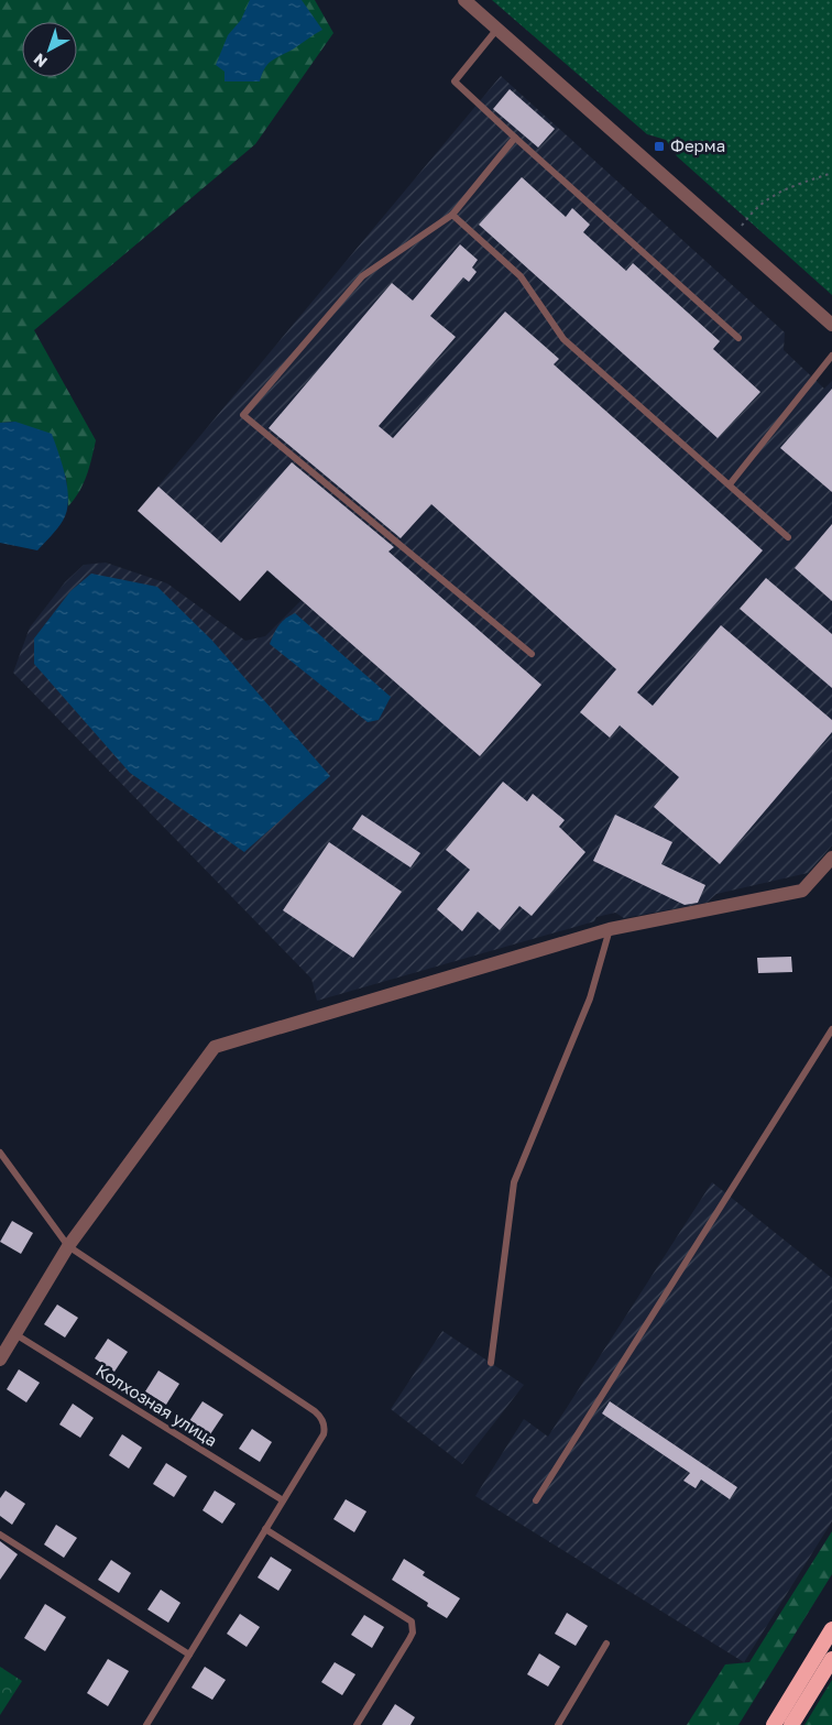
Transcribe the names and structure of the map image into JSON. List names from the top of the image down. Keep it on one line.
{"streets":{"lane":["Колхозная улица"]},"places":{"transit":["Ферма"]},"north":"bottom left"}
